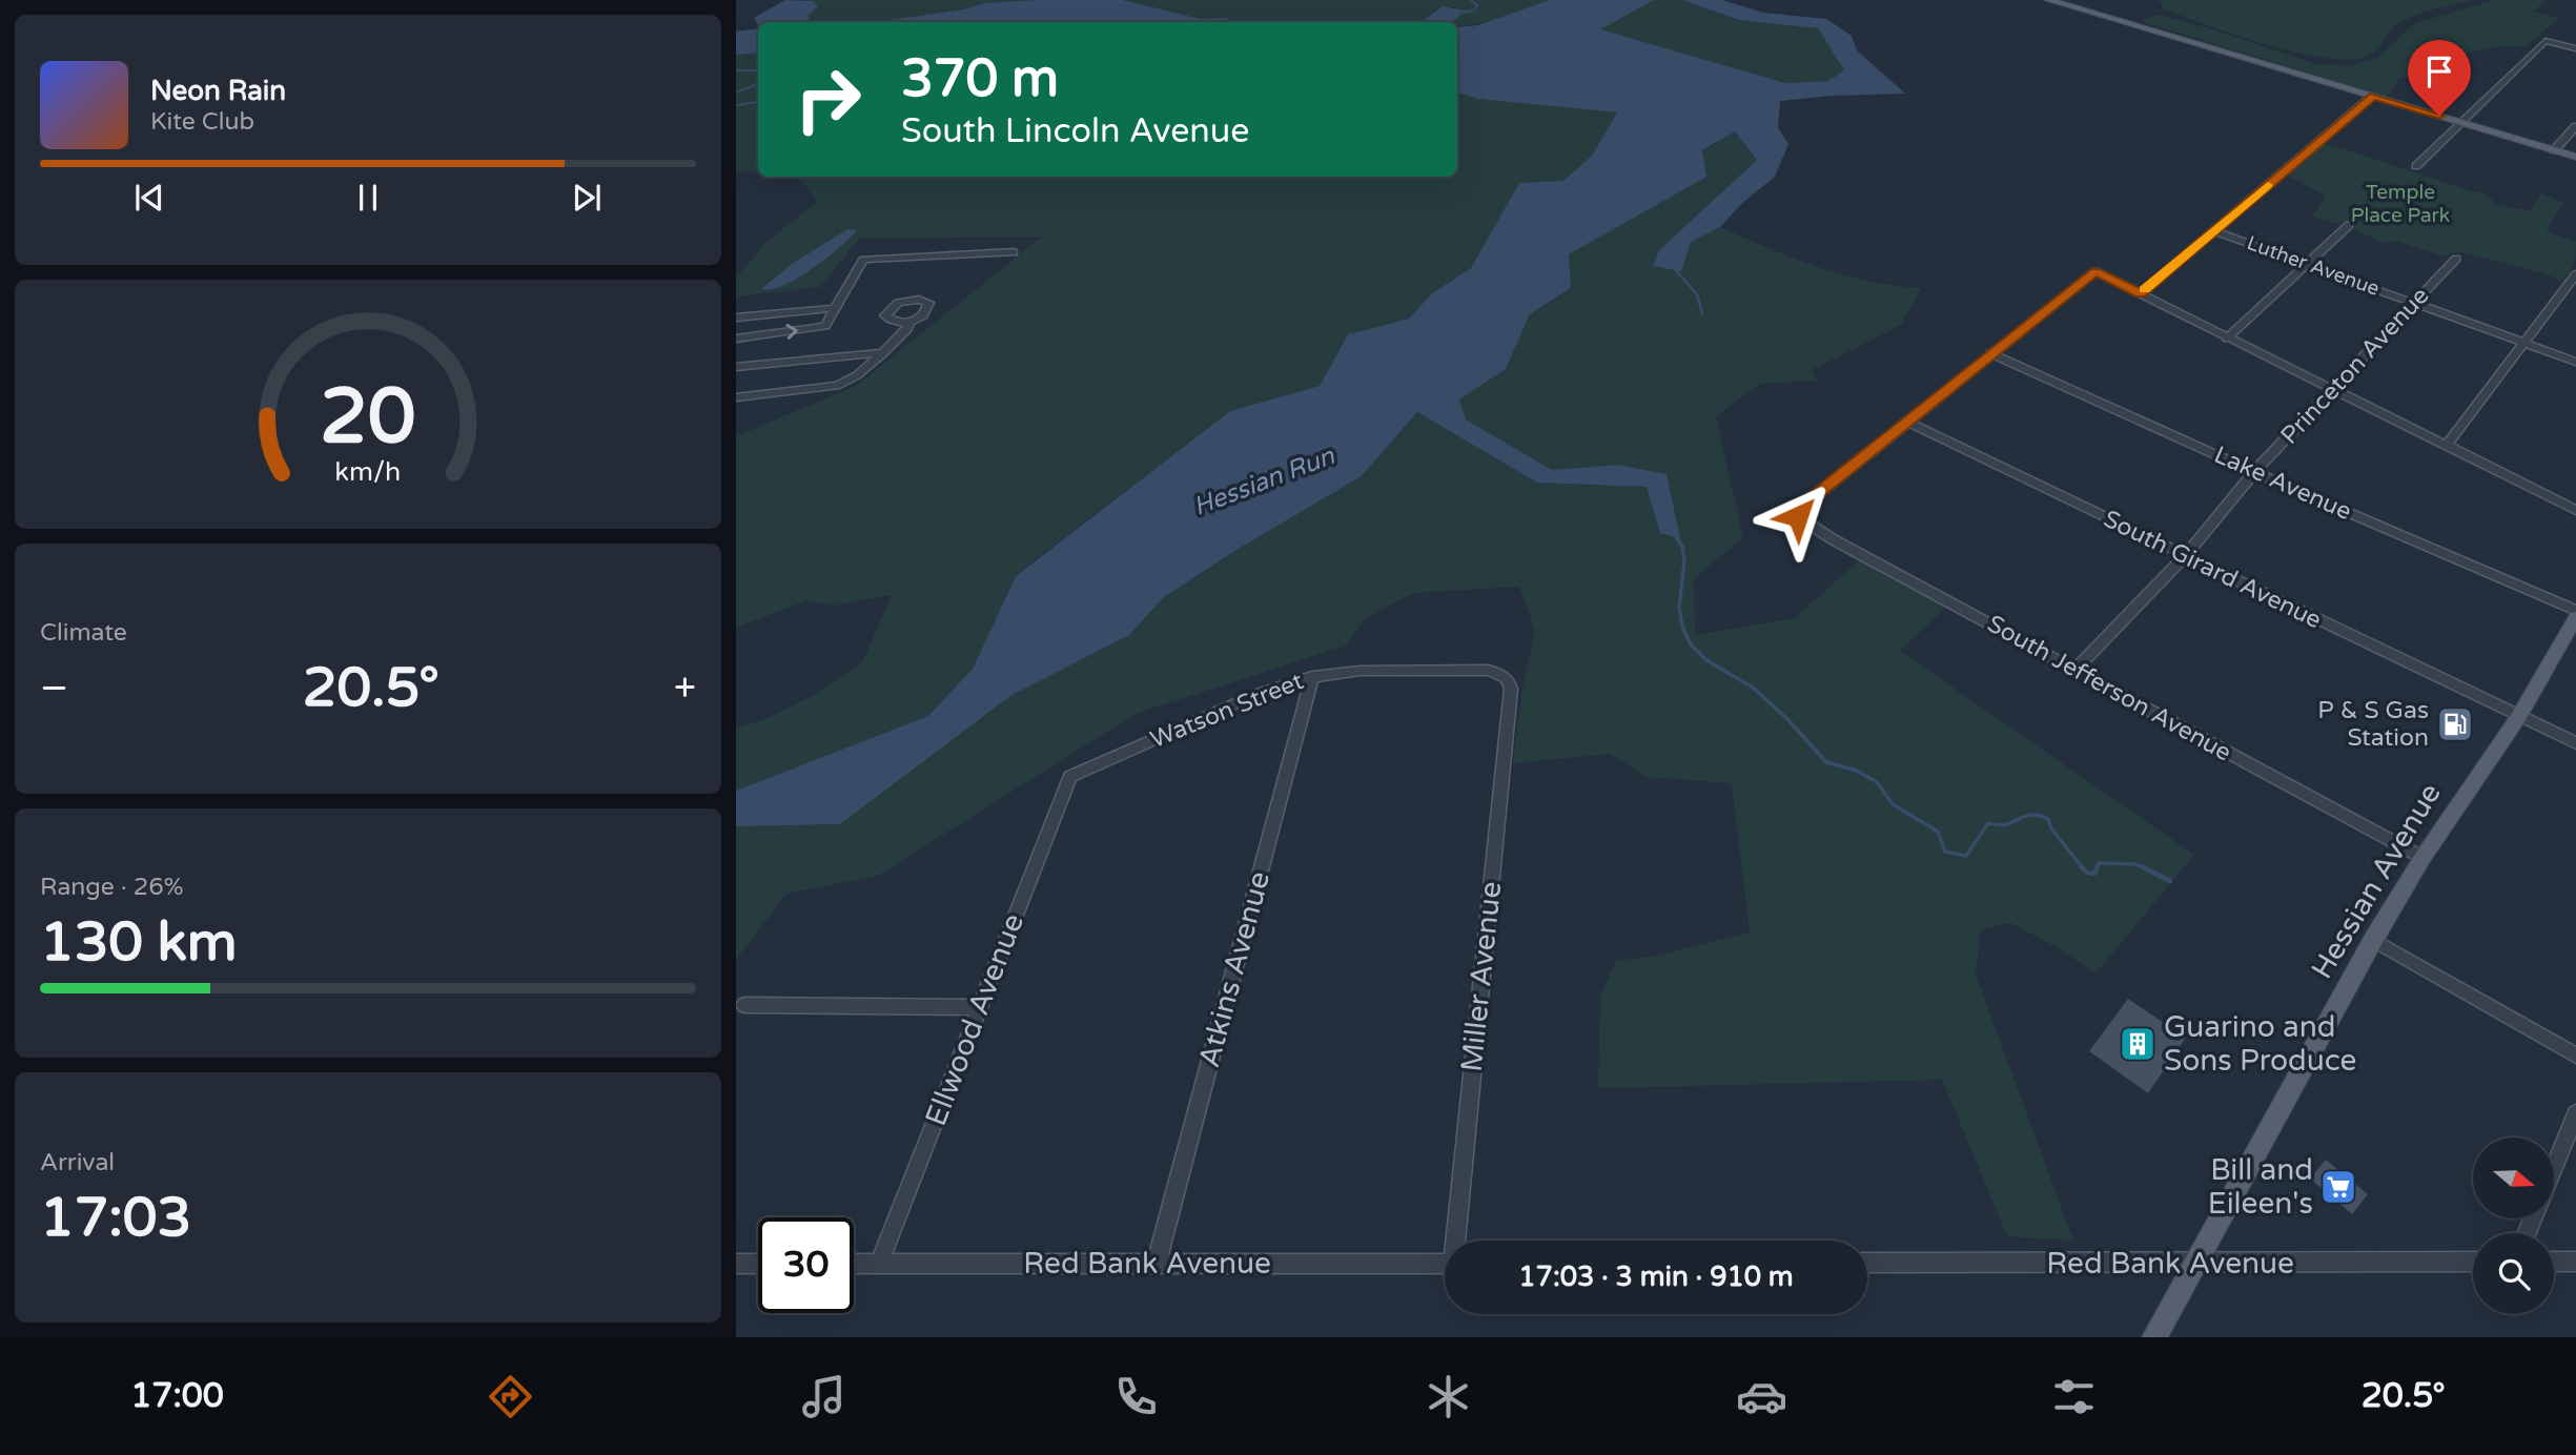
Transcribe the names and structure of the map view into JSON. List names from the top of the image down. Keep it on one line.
{"streets":{"main road":["Hessian Avenue"],"street":["Luther Avenue","Princeton Avenue","Lake Avenue","South Girard Avenue","South Jefferson Avenue","Watson Street","Atkins Avenue","Miller Avenue","Ellwood Avenue","Red Bank Avenue"]},"crossings":[["Luther Avenue","Princeton Avenue"],["Princeton Avenue","Lake Avenue"],["Princeton Avenue","South Girard Avenue"],["Princeton Avenue","South Jefferson Avenue"],["South Girard Avenue","South Jefferson Avenue"],["South Girard Avenue","Hessian Avenue"],["South Jefferson Avenue","Hessian Avenue"],["Watson Street","Atkins Avenue"],["Watson Street","Miller Avenue"],["Watson Street","Ellwood Avenue"],["Hessian Avenue","Red Bank Avenue"],["Atkins Avenue","Red Bank Avenue"],["Ellwood Avenue","Red Bank Avenue"]],"water":["Hessian Run"],"parks":["Temple Place Park"],"places":{"fuel station":["P & S Gas Station"],"building":["Guarino and Sons Produce"],"supermarket":["Bill and Eileen's"]},"north":"right","page":{"turn":["370 m","South Lincoln Avenue"],"song":["Neon Rain","Kite Club"],"tile":["Climate",["Range · 26%","130 km"],["Arrival","17:03"]],"heat":["−","20.5°","+"],"limit":"30","trip":"17:03 · 3 min · 910 m","tabs":["17:00","20.5°"],"gauge":["20","km/h"]}}
